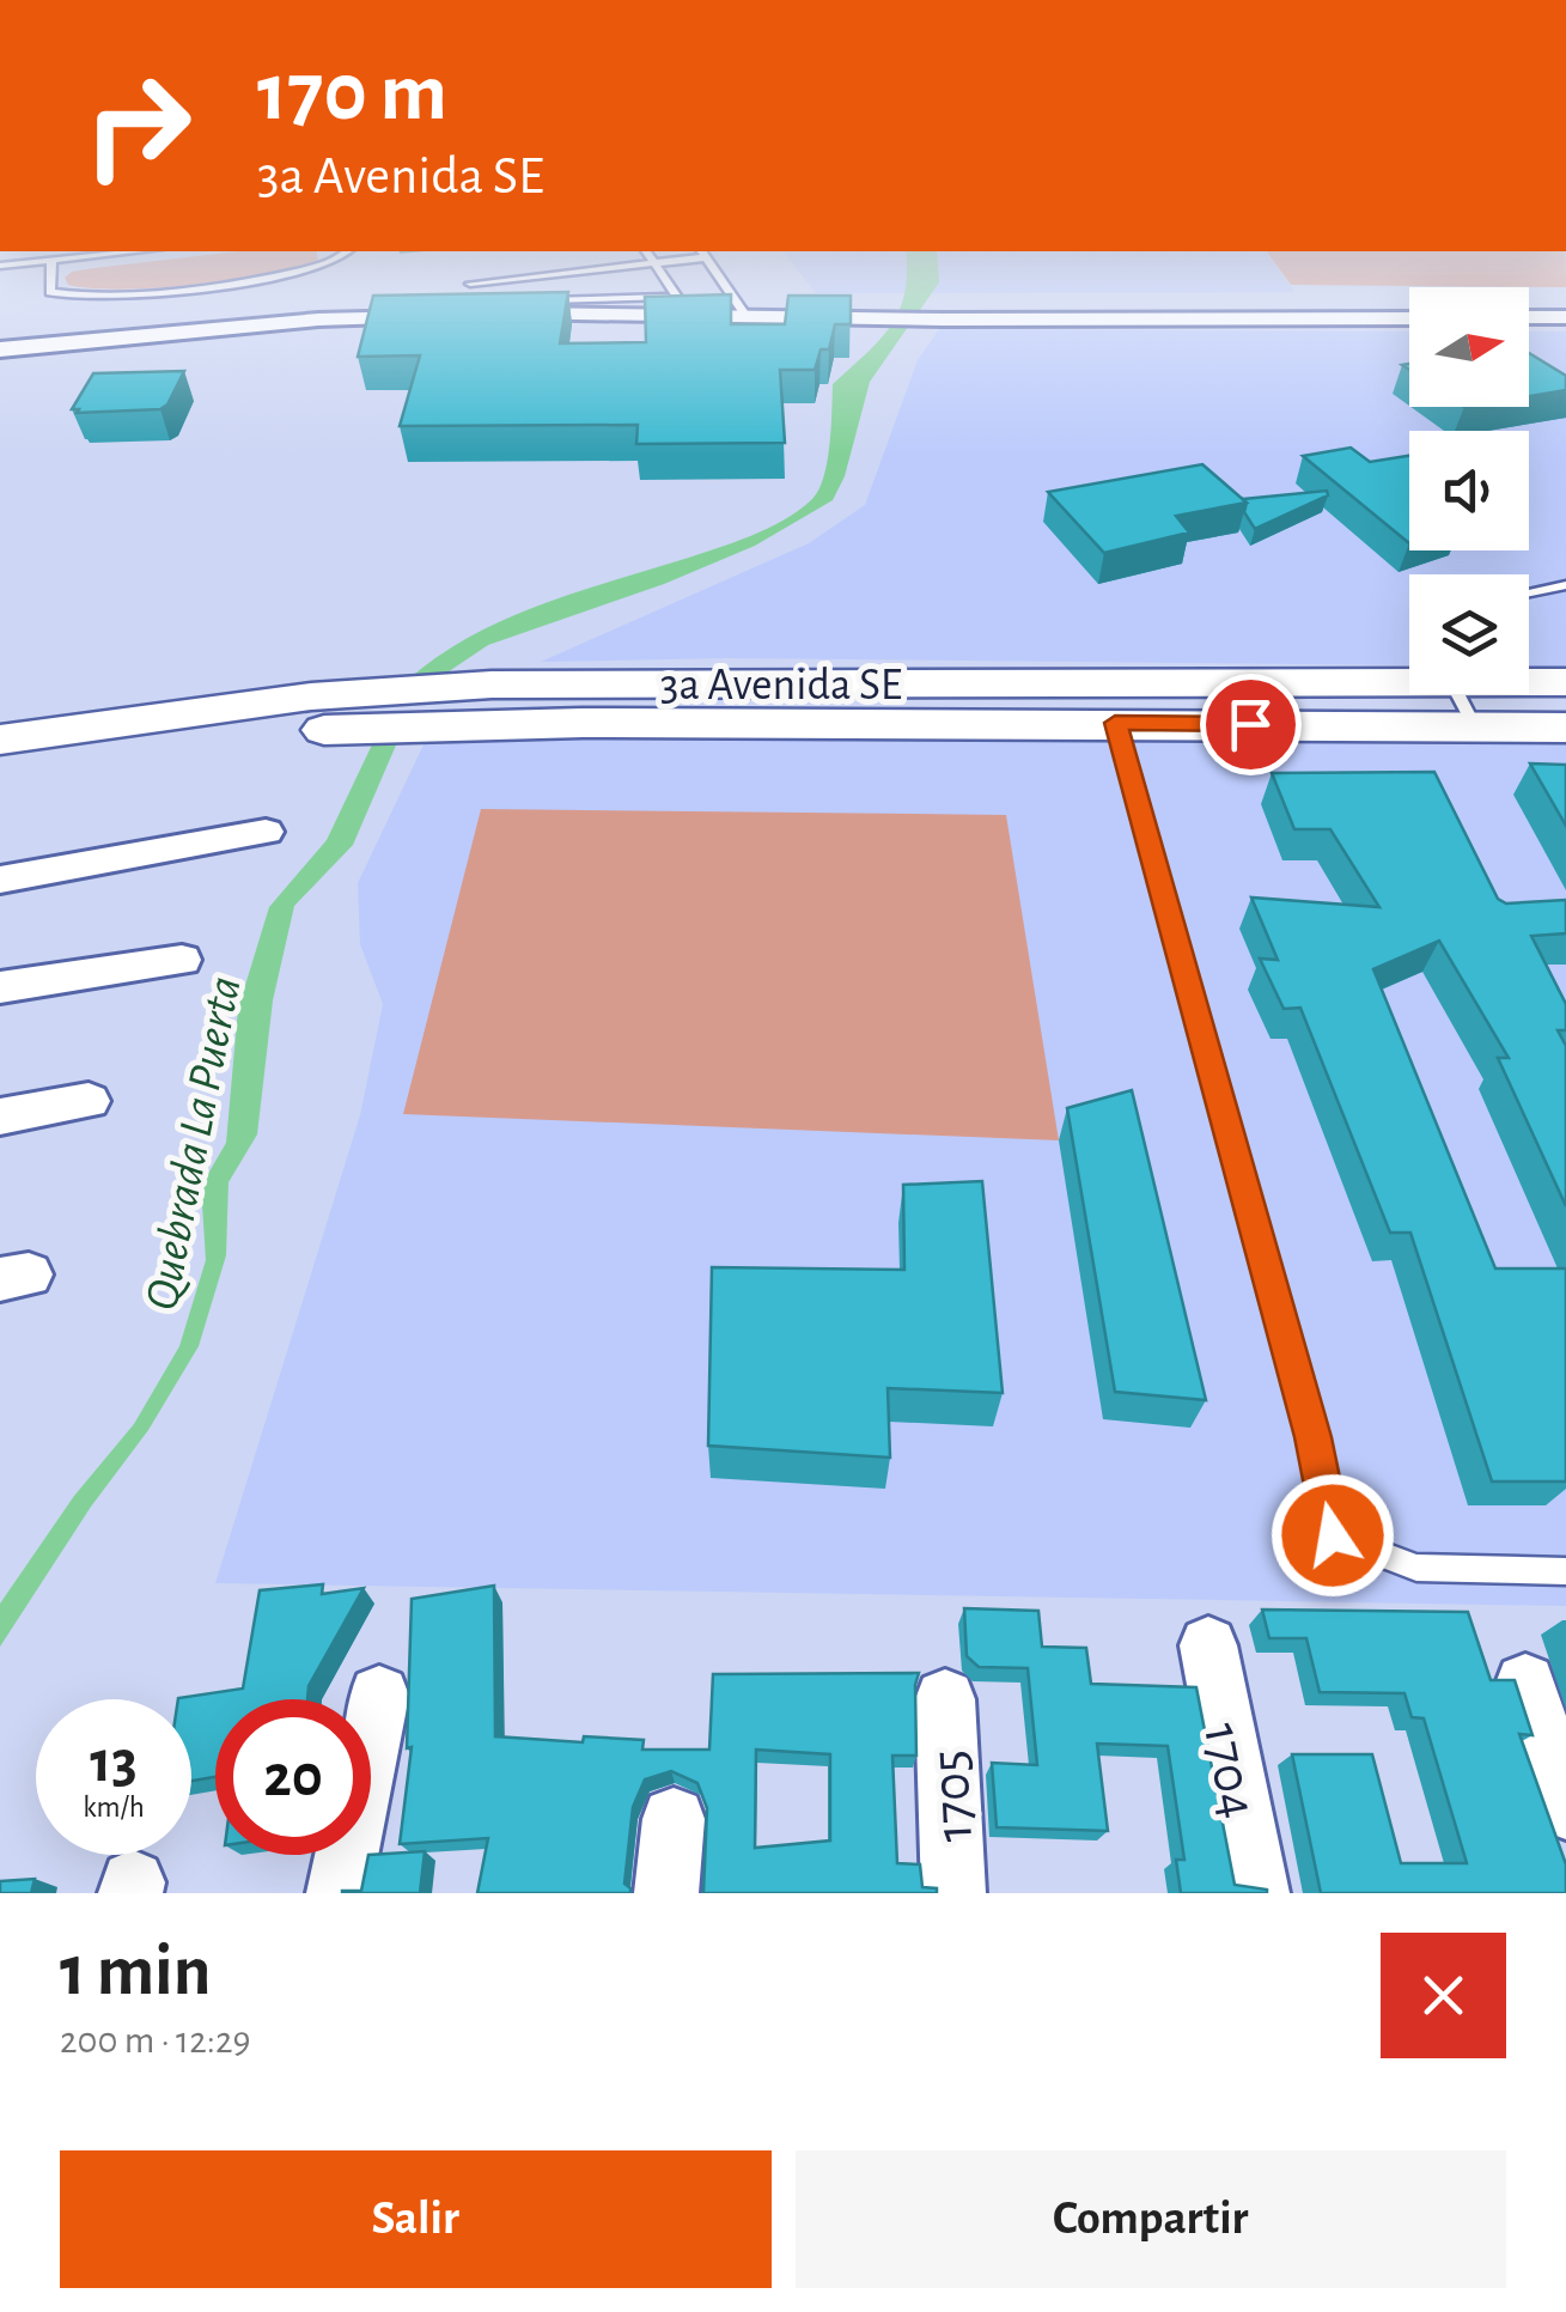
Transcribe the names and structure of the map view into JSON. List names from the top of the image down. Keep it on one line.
{"streets":{"street":["3a Avenida SE","1704","1705"]},"water":["Quebrada La Puerta"],"north":"right","page":{"turn":["170 m","3a Avenida SE"],"speed":"13 km/h","limit":"20","heading":["1 min","200 m · 12:29"],"buttons":["Salir","Compartir"]}}
